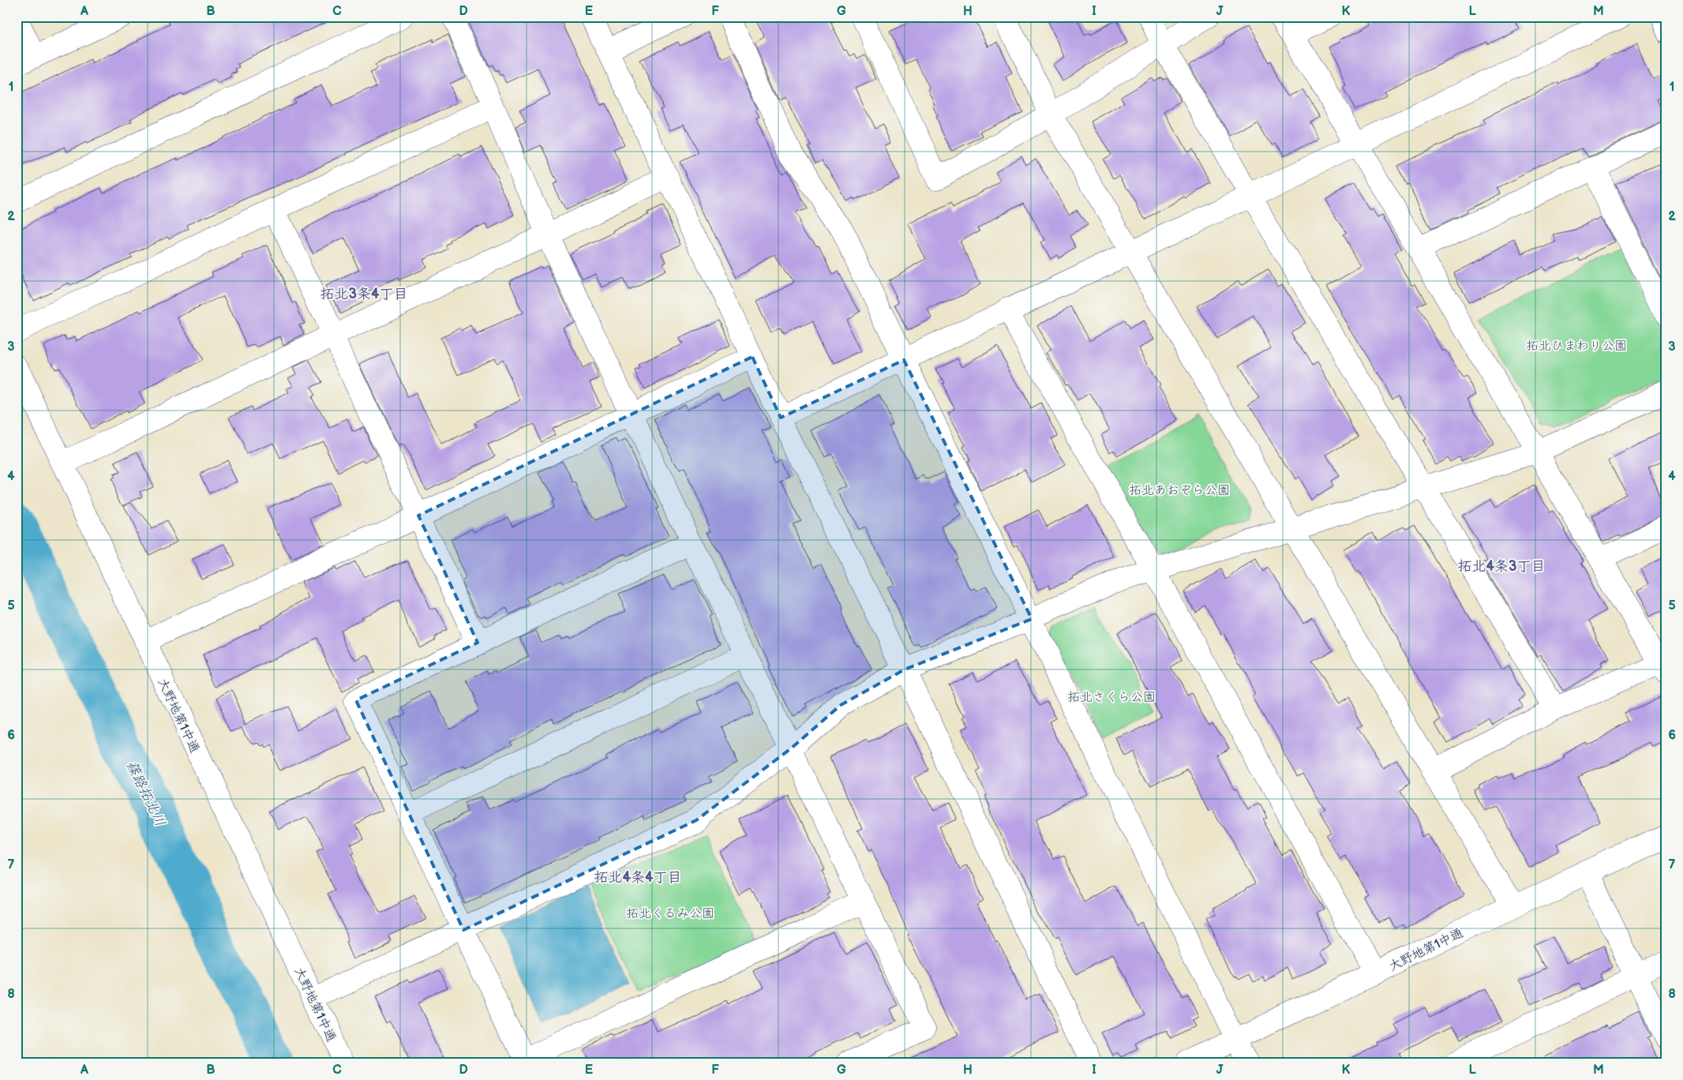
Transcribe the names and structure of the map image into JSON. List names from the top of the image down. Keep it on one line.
{"streets":{"street":["大野地第1中通"]},"districts":["拓北3条4丁目","拓北4条3丁目","拓北4条4丁目"],"water":["篠路拓北川"],"parks":["拓北ひまわり公園","拓北あおぞら公園","拓北さくら公園","拓北くるみ公園"],"grid":{"columns":["A","B","C","D","E","F","G","H","I","J","K","L","M"],"rows":["1","2","3","4","5","6","7","8"]}}
